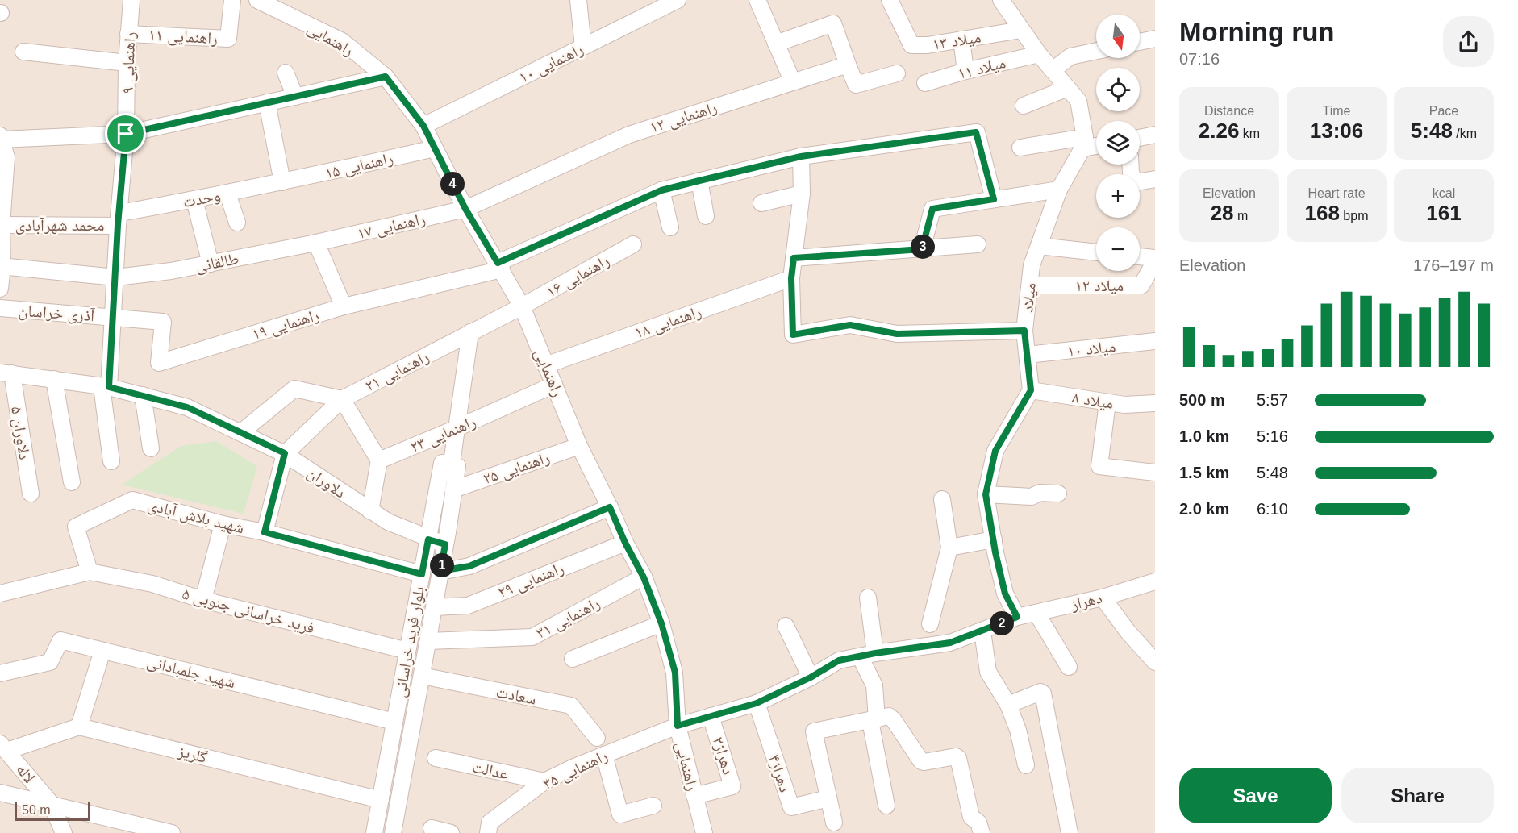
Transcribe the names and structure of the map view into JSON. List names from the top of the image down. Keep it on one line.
{"streets":{"street":["راهنمایی ۱۱","راهنمایی","میلاد ۱۳","راهنمایی ۹","راهنمایی ۱۰","میلاد ۱۱","راهنمایی ۱۲","راهنمایی ۱۵","وحدت","محمد شهرآبادی","راهنمایی ۱۷","طالقانی","راهنمایی ۱۶","میلاد ۱۲","میلاد","آذری خراسان","راهنمایی ۱۸","راهنمایی ۱۹","میلاد ۱۰","راهنمایی ۲۱","میلاد ۸","دلاوران ۵","راهنمایی ۲۳","راهنمایی ۲۵","دلاوران","شهید بلاش آبادی","راهنمایی ۲۹","دهراز","فرید خراسانی جنوبی ۵","راهنمایی ۳۱","بلوار فرید خراسانی","شهید جلمبادانی","سعادت","گلریز","دهراز۲","راهنمایی ۳۵","عدالت","لاله","دهراز۴"]},"crossings":[["راهنمایی ۱۱","راهنمایی ۹"],["راهنمایی","راهنمایی ۱۰"],["راهنمایی","راهنمایی ۱۲"],["راهنمایی","راهنمایی ۱۵"],["راهنمایی","راهنمایی ۱۷"],["راهنمایی","راهنمایی ۱۶"],["راهنمایی","راهنمایی ۱۸"],["راهنمایی","راهنمایی ۱۹"],["راهنمایی","راهنمایی ۲۱"],["راهنمایی","راهنمایی ۲۳"],["راهنمایی","راهنمایی ۲۵"],["راهنمایی","راهنمایی ۲۹"],["راهنمایی","راهنمایی ۳۱"],["راهنمایی","دهراز۲"],["راهنمایی","راهنمایی ۳۵"],["راهنمایی ۹","وحدت"],["راهنمایی ۹","محمد شهرآبادی"],["راهنمایی ۹","طالقانی"],["راهنمایی ۹","آذری خراسان"],["راهنمایی ۹","راهنمایی ۱۹"],["راهنمایی ۹","دلاوران"],["راهنمایی ۱۲","راهنمایی ۱۷"],["راهنمایی ۱۵","وحدت"],["وحدت","محمد شهرآبادی"],["محمد شهرآبادی","آذری خراسان"],["راهنمایی ۱۷","طالقانی"],["طالقانی","آذری خراسان"],["راهنمایی ۱۶","راهنمایی ۲۱"],["میلاد ۱۲","میلاد"],["میلاد","میلاد ۱۰"],["میلاد","میلاد ۸"],["آذری خراسان","راهنمایی ۱۹"],["راهنمایی ۲۱","دلاوران"],["دلاوران ۵","دلاوران"],["راهنمایی ۲۵","بلوار فرید خراسانی"],["دلاوران","بلوار فرید خراسانی"],["شهید بلاش آبادی","فرید خراسانی جنوبی ۵"],["شهید بلاش آبادی","بلوار فرید خراسانی"],["راهنمایی ۲۹","بلوار فرید خراسانی"],["دهراز","راهنمایی ۳۵"],["فرید خراسانی جنوبی ۵","بلوار فرید خراسانی"],["راهنمایی ۳۱","بلوار فرید خراسانی"],["بلوار فرید خراسانی","شهید جلمبادانی"],["بلوار فرید خراسانی","سعادت"],["بلوار فرید خراسانی","گلریز"],["دهراز۲","راهنمایی ۳۵"],["راهنمایی ۳۵","عدالت"],["راهنمایی ۳۵","دهراز۴"]],"scale_bar":"50 m","north":"bottom","page":{"heading":["Morning run","07:16"],"map_buttons":["+","−"],"stats":[["Distance","2.26 km"],["Time","13:06"],["Pace","5:48 /km"],["Elevation","28 m"],["Heart rate","168 bpm"],["kcal","161"]],"pins":["4","3","1","2"],"chart":["Elevation","176–197 m"],"list":[{"name":"500 m","note":"5:57"},{"name":"1.0 km","note":"5:16"},{"name":"1.5 km","note":"5:48"},{"name":"2.0 km","note":"6:10"}],"buttons":["Save","Share"],"scale":"50 m"}}
